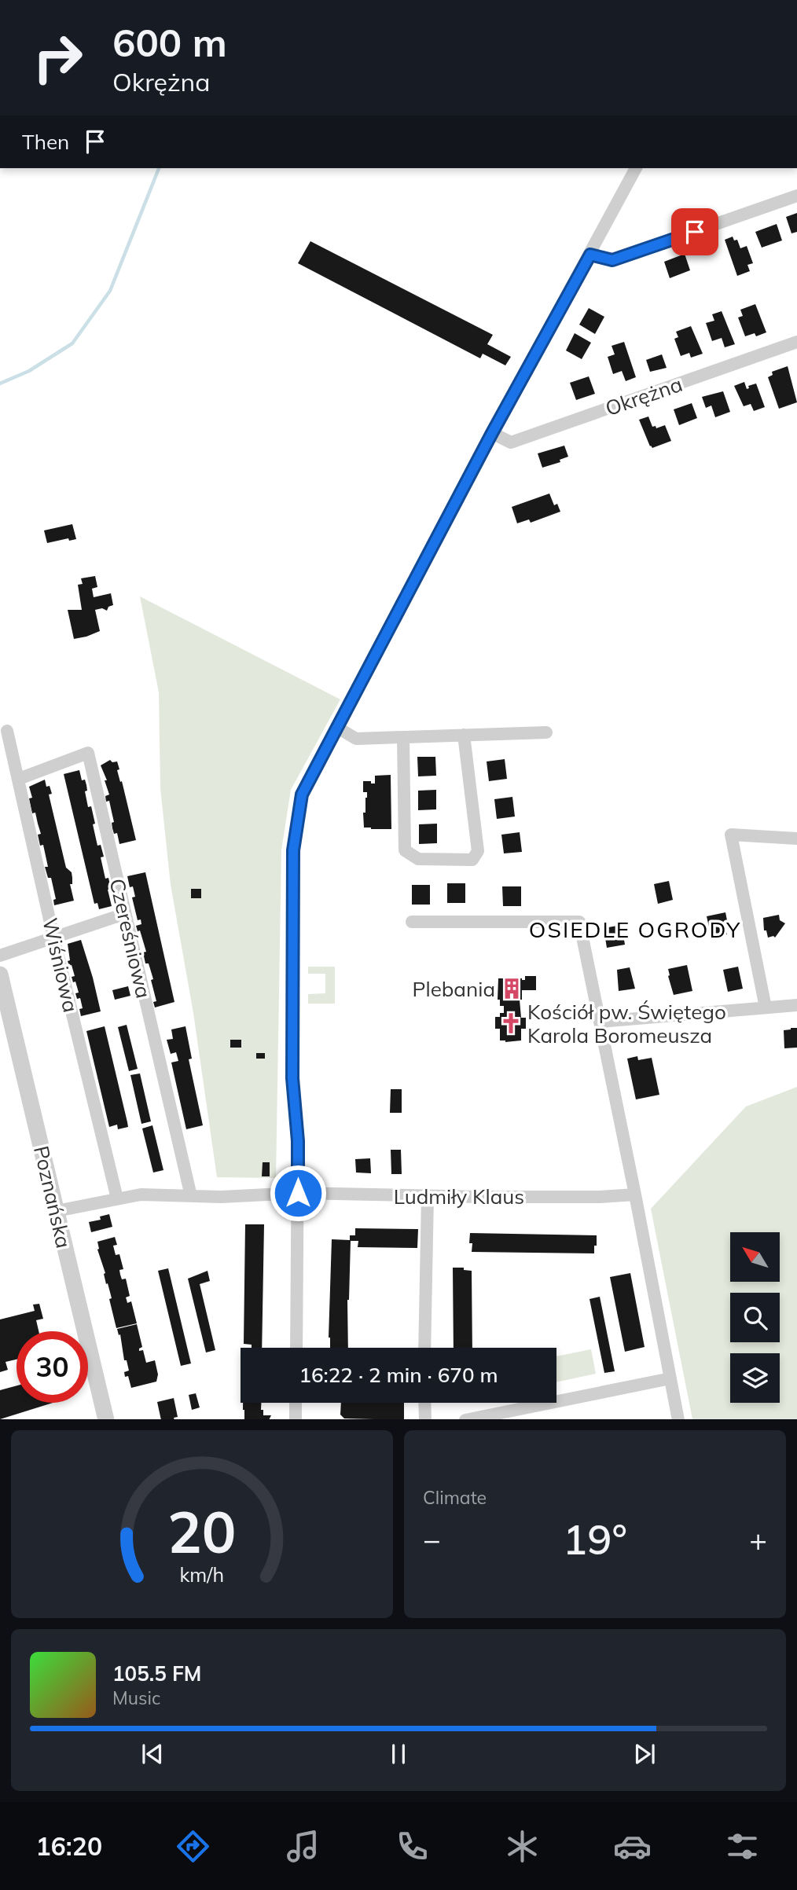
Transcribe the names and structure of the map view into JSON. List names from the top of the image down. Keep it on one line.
{"streets":{"street":["Okrężna","Czereśniowa","Wiśniowa","Ludmiły Klaus","Poznańska"]},"crossings":[["Czereśniowa","Wiśniowa"],["Czereśniowa","Ludmiły Klaus"],["Wiśniowa","Ludmiły Klaus"],["Ludmiły Klaus","Poznańska"]],"districts":["OSIEDLE OGRODY"],"places":{"building":["Plebania"],"church":["Kościół pw. Świętego Karola Boromeusza"]},"north":"top left","page":{"turn":["600 m","Okrężna"],"then":"Then","limit":"30","trip":"16:22 · 2 min · 670 m","tile":"Climate","heat":["−","19°","+"],"song":["105.5 FM","Music"],"tabs":"16:20","gauge":["20","km/h"]}}
